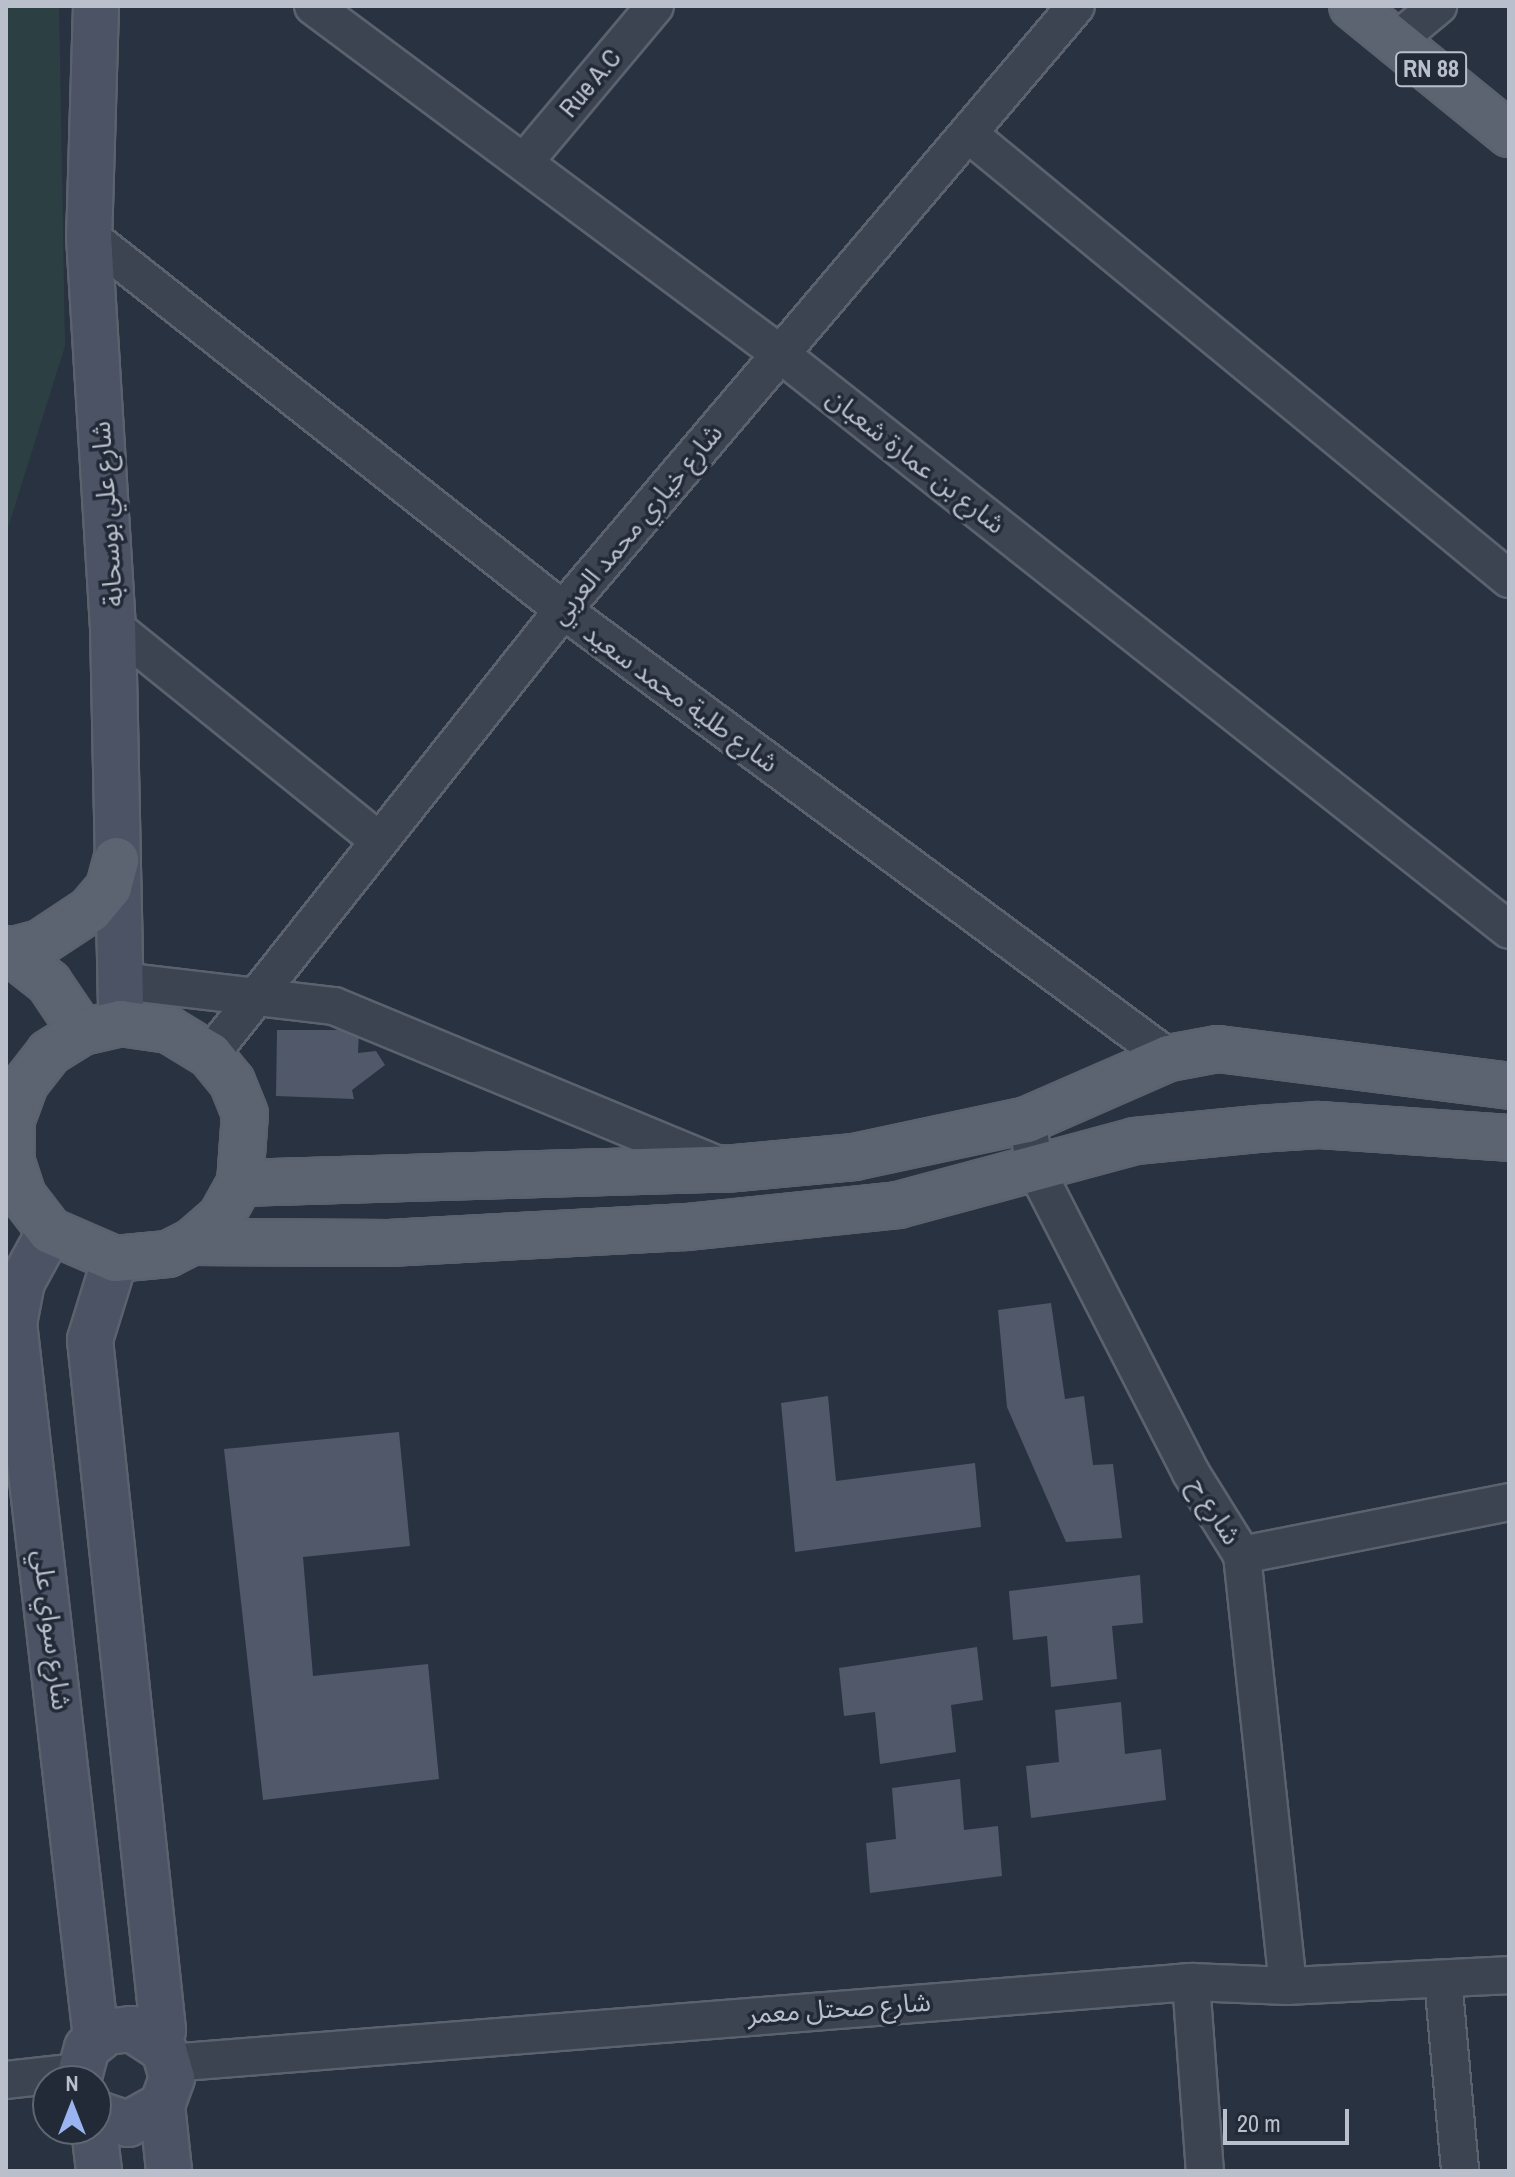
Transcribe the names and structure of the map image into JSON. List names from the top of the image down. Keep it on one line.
{"streets":{"main road":["RN 88","شارع علي بوسحابة","شارع سواي علي"],"street":["Rue A.C","شارع بن عمارة شعبان","شارع خياري محمد العربي","شارع طلية محمد سعيد","شارع ح","شارع صحتل معمر"]},"crossings":[["Rue A.C","شارع بن عمارة شعبان"],["شارع بن عمارة شعبان","شارع خياري محمد العربي"],["شارع علي بوسحابة","شارع خياري محمد العربي"],["شارع علي بوسحابة","شارع طلية محمد سعيد"],["شارع علي بوسحابة","شارع سواي علي"],["شارع خياري محمد العربي","شارع طلية محمد سعيد"],["شارع خياري محمد العربي","شارع سواي علي"],["شارع ح","شارع صحتل معمر"]],"scale_bar":"20 m","north":"top"}
